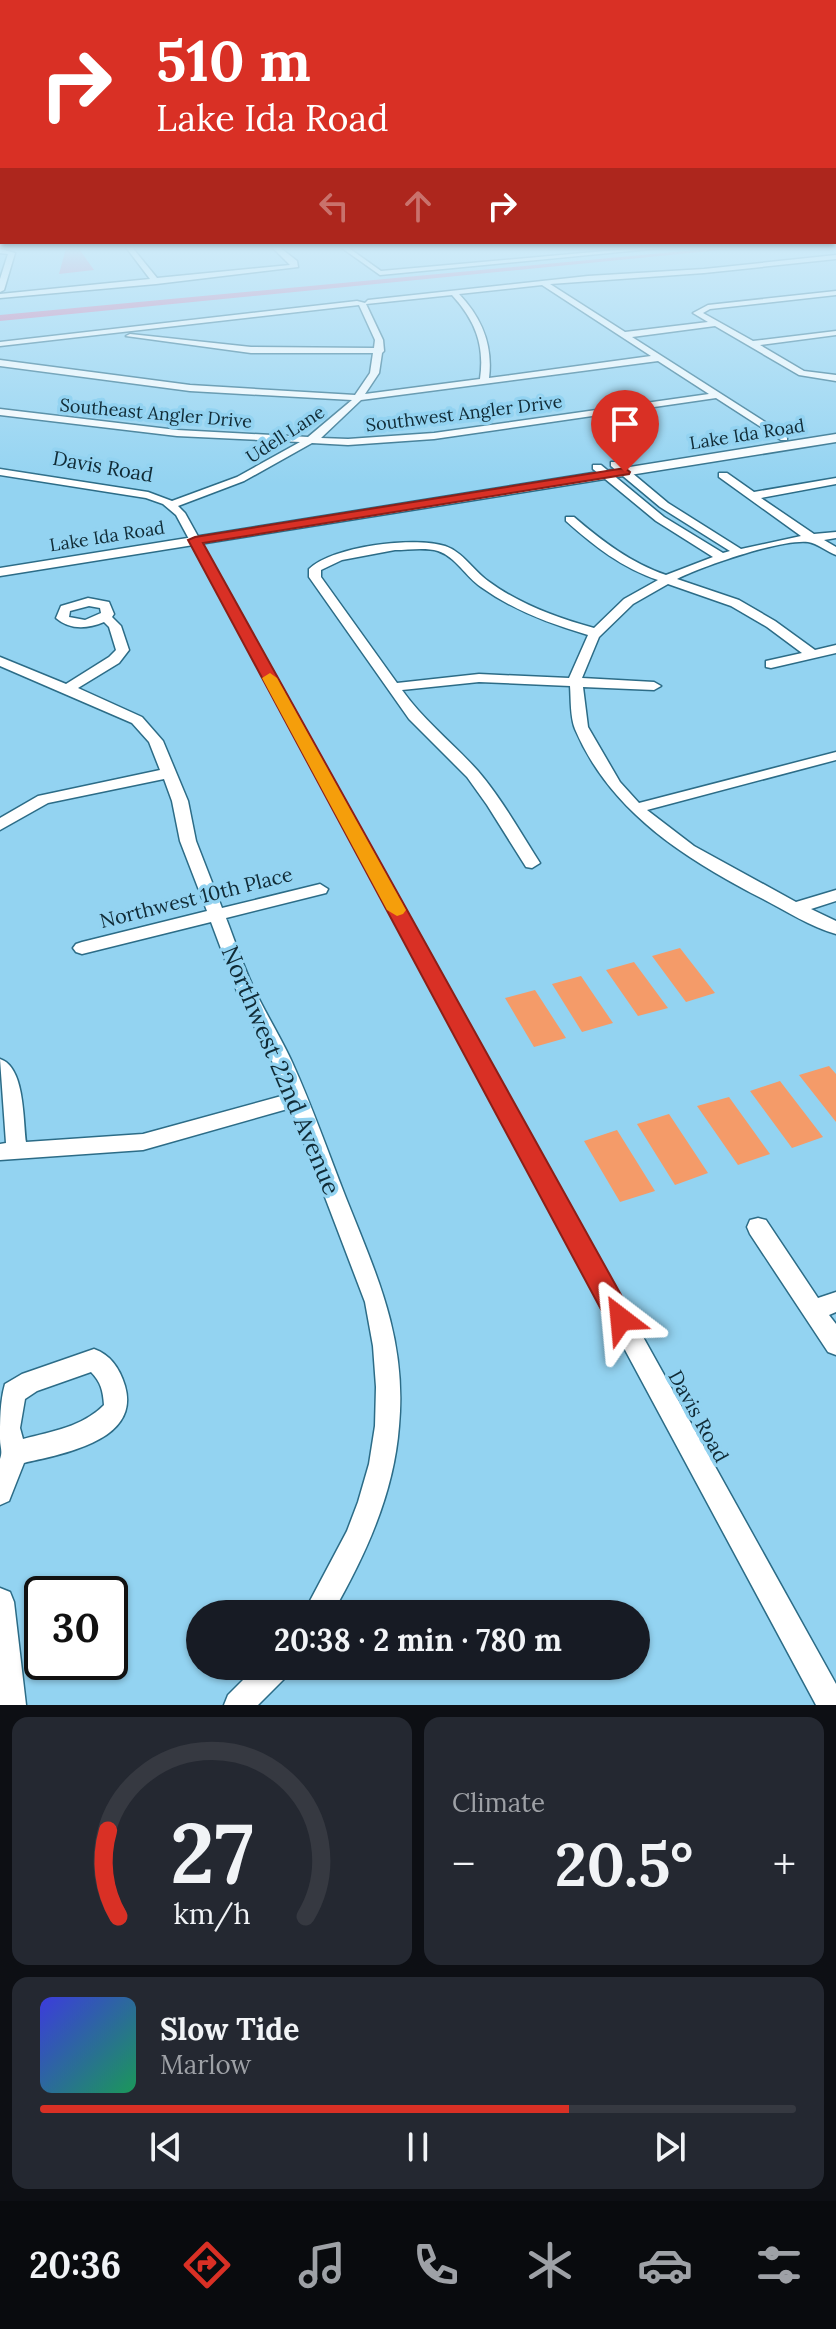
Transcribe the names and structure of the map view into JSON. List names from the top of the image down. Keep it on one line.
{"streets":{"street":["Southeast Angler Drive","Southwest Angler Drive","Udell Lane","Lake Ida Road","Davis Road","Northwest 10th Place","Northwest 22nd Avenue"]},"crossings":[["Southeast Angler Drive","Southwest Angler Drive"],["Southeast Angler Drive","Udell Lane"],["Southwest Angler Drive","Udell Lane"],["Udell Lane","Davis Road"],["Lake Ida Road","Davis Road"],["Northwest 10th Place","Northwest 22nd Avenue"]],"page":{"turn":["510 m","Lake Ida Road"],"limit":"30","trip":"20:38 · 2 min · 780 m","tile":"Climate","heat":["−","20.5°","+"],"song":["Slow Tide","Marlow"],"tabs":"20:36","gauge":["27","km/h"]}}
